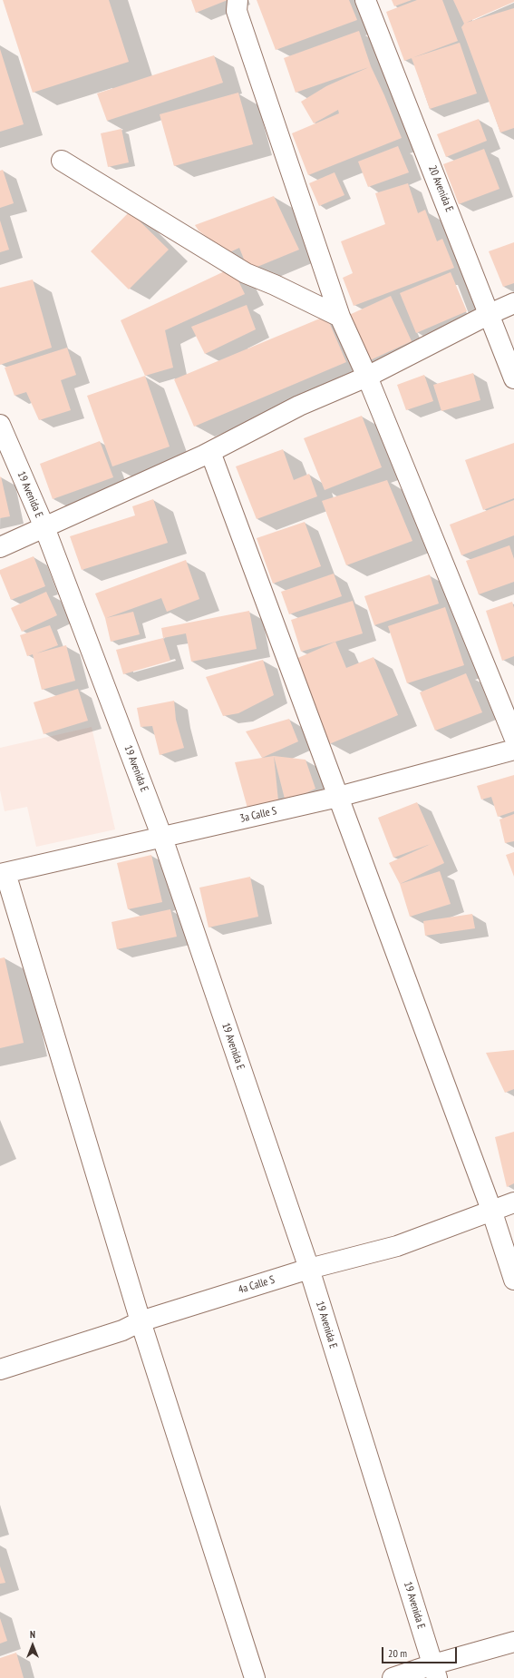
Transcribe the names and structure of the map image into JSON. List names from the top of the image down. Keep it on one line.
{"streets":{"street":["20 Avenida E","19 Avenida E","3a Calle S","4a Calle S"]},"crossings":[["19 Avenida E","3a Calle S"],["19 Avenida E","4a Calle S"]],"scale_bar":"20 m","north":"top"}
